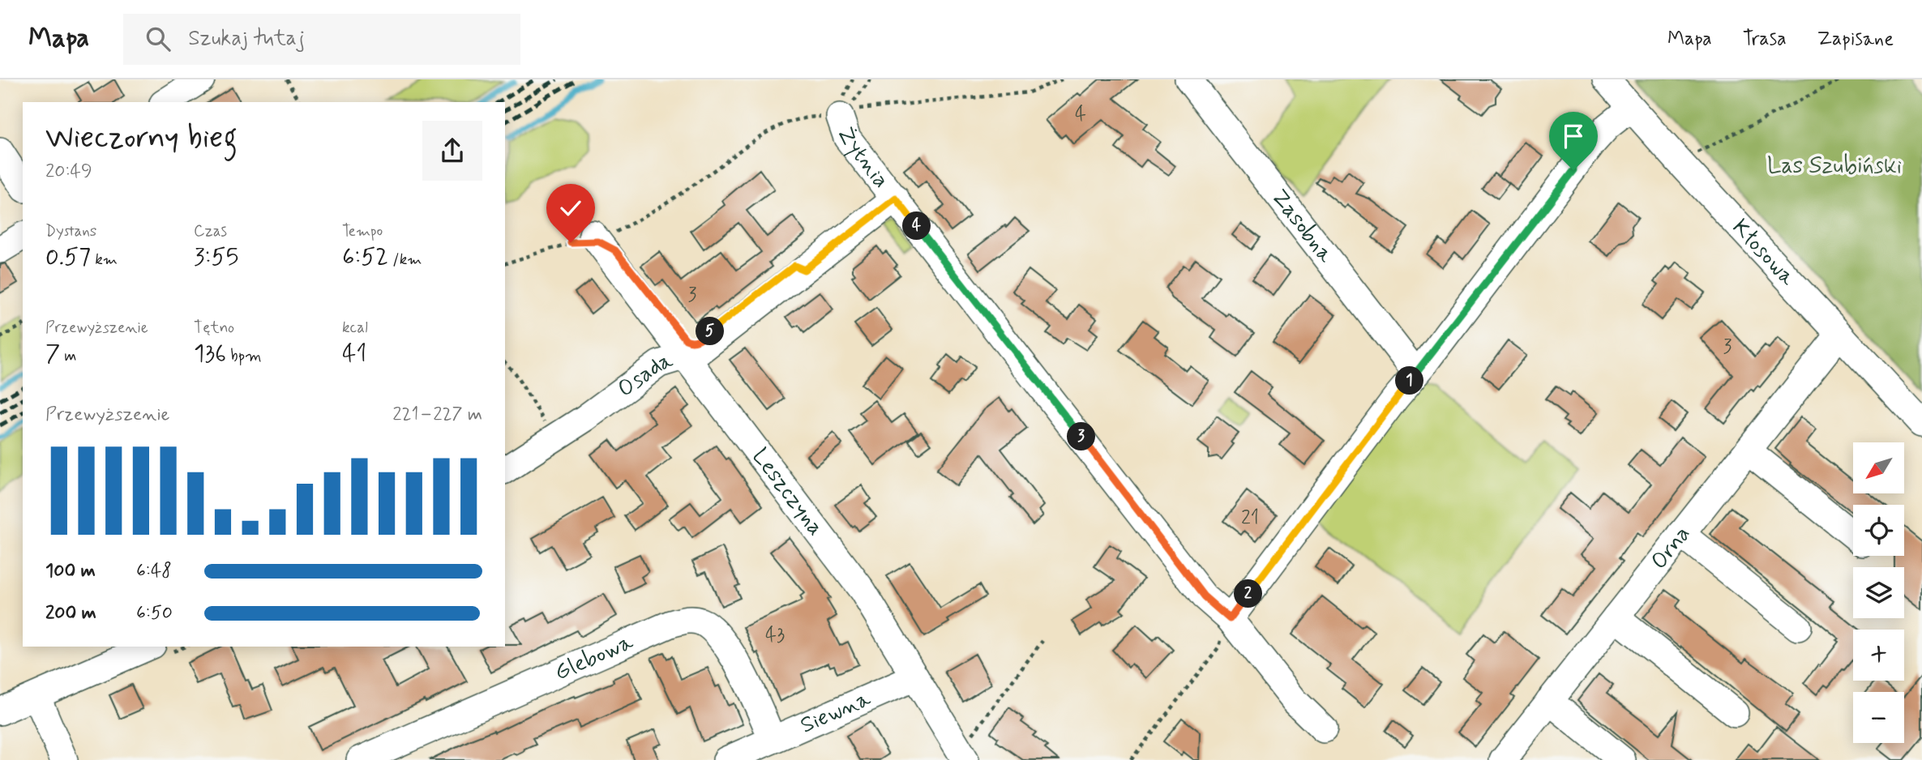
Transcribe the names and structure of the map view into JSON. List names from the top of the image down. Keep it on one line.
{"streets":{"street":["Żytnia","Zasobna","Kłosowa","Osada","Leszczyna","Orna","Glebowa","Siewna"]},"crossings":[["Żytnia","Osada"],["Kłosowa","Orna"],["Osada","Leszczyna"],["Leszczyna","Siewna"],["Glebowa","Siewna"]],"parks":["Las Szubiński"],"house_numbers":["4","3","3","21","43"],"north":"bottom left","page":{"header":"Mapa","search":"Szukaj tutaj","nav":["Mapa","Trasa","Zapisane"],"heading":["Wieczorny bieg","20:49"],"stats":[["Dystans","0.57 km"],["Czas","3:55"],["Tempo","6:52 /km"],["Przewyższenie","7 m"],["Tętno","136 bpm"],["kcal","41"]],"pins":["4","5","1","3","2"],"chart":["Przewyższenie","221–227 m"],"map_buttons":["+","−"],"list":[{"name":"100 m","note":"6:48"},{"name":"200 m","note":"6:50"}]}}
